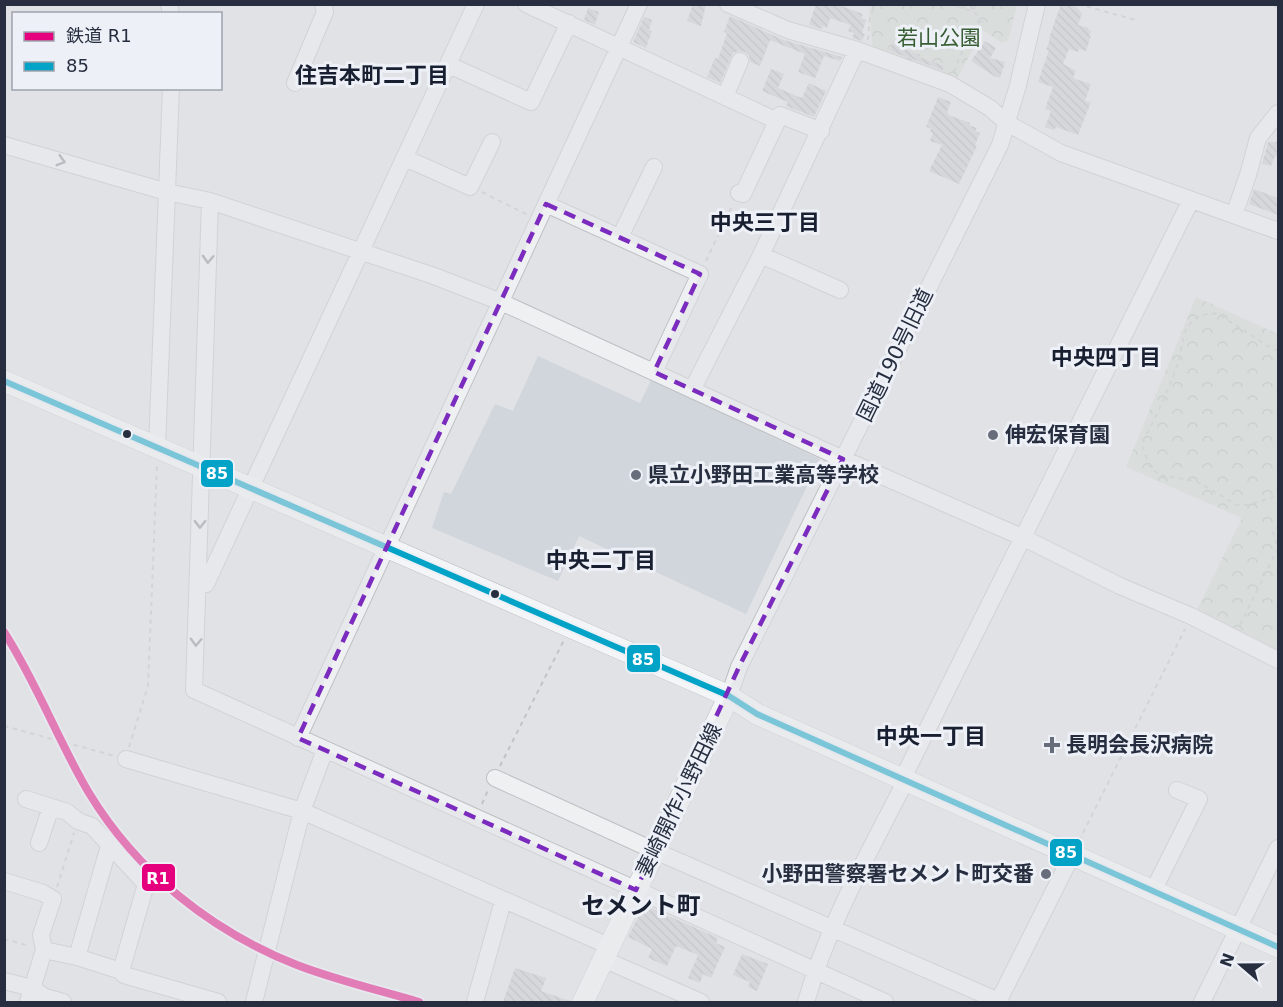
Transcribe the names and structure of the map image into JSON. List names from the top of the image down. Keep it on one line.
{"streets":{"main road":["妻崎開作小野田線"],"street":["国道190号旧道"]},"crossings":[["国道190号旧道","妻崎開作小野田線"]],"districts":["住吉本町二丁目","中央三丁目","中央四丁目","中央二丁目","中央一丁目","セメント町"],"parks":["若山公園"],"places":{"other":["伸宏保育園","県立小野田工業高等学校","小野田警察署セメント町交番"],"health":["長明会長沢病院"]},"lines":["transit line 85","rail line R1"],"legend":["鉄道 R1","85"],"north":"left"}
